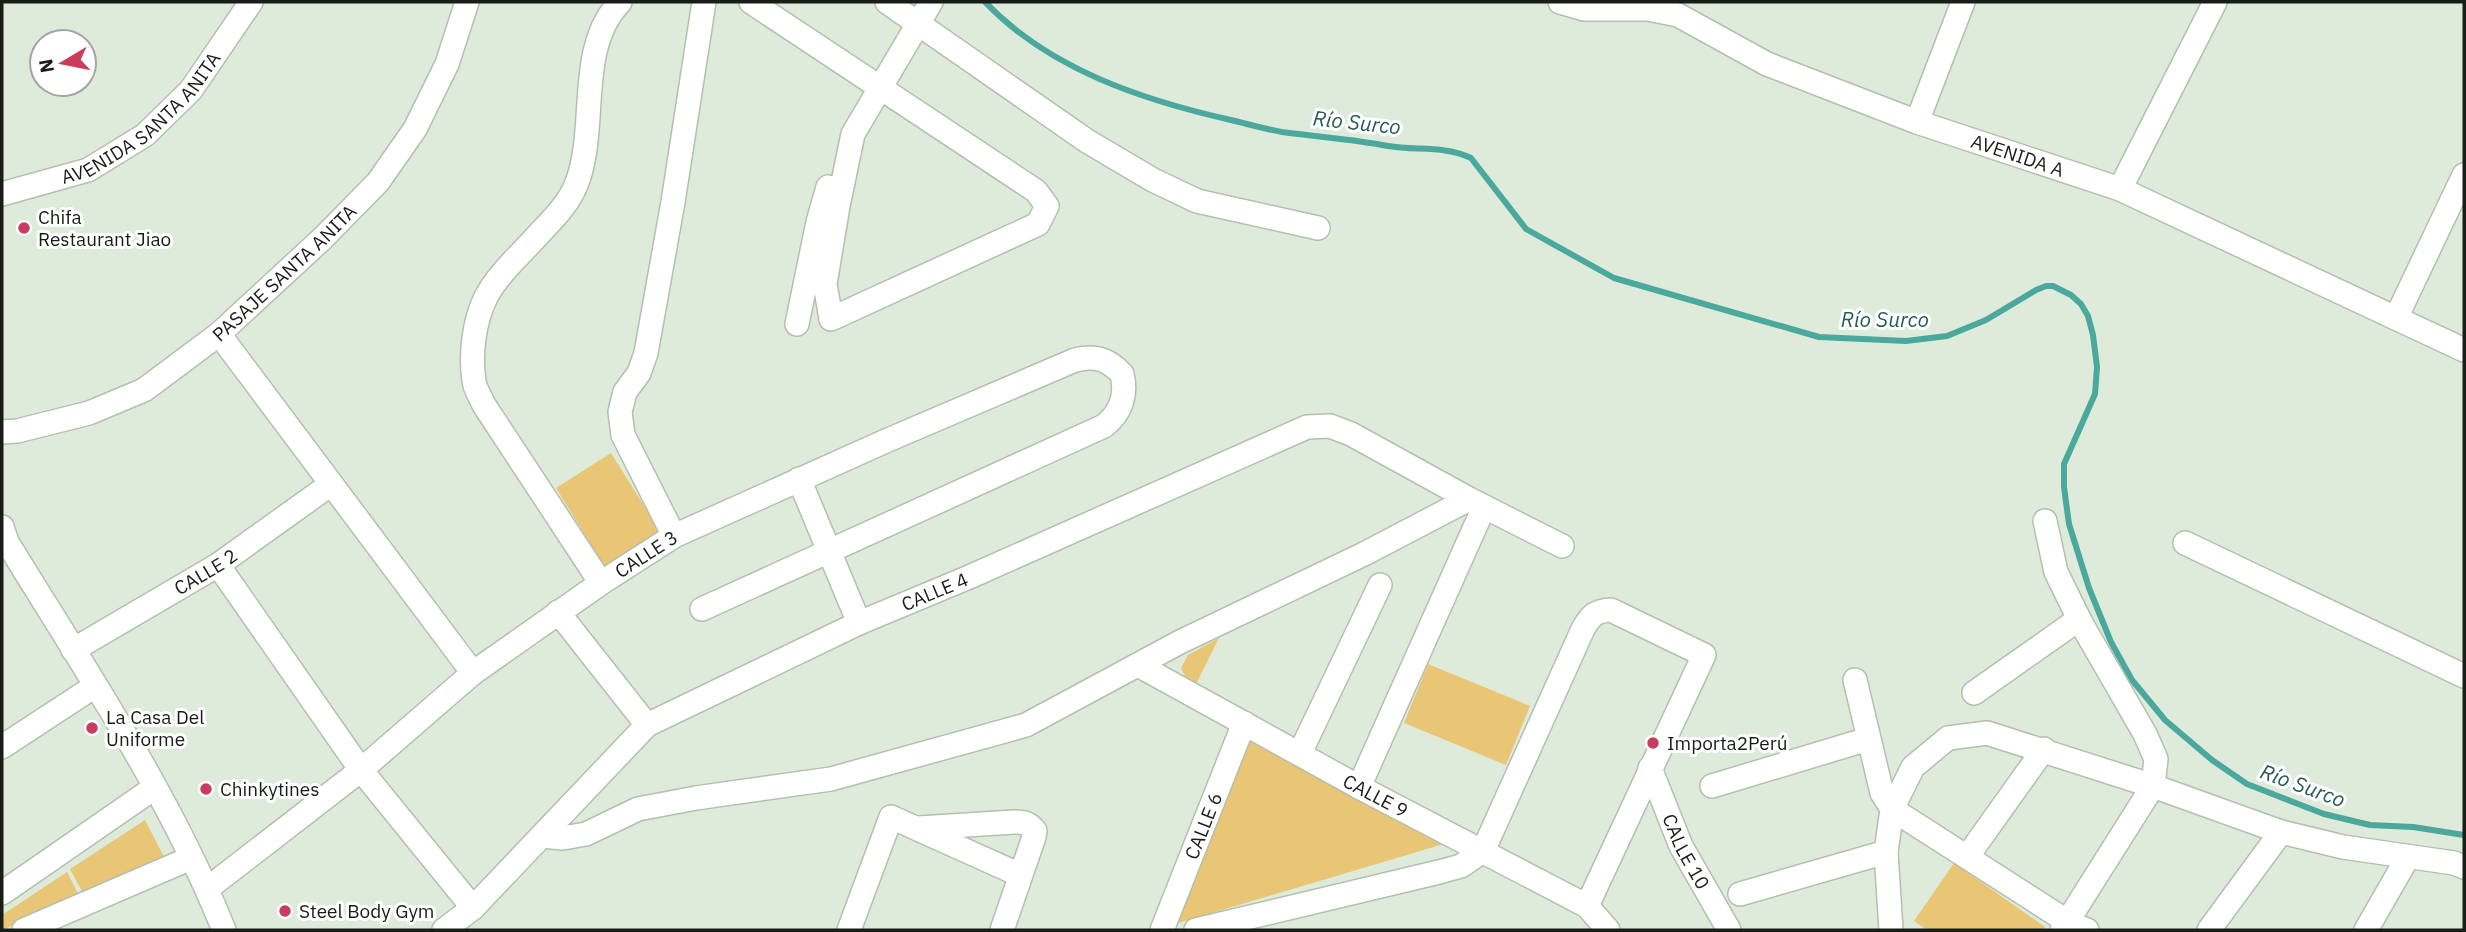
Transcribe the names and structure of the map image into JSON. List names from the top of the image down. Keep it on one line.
{"streets":{"street":["AVENIDA SANTA ANITA","AVENIDA A","PASAJE SANTA ANITA","CALLE 3","CALLE 2","CALLE 4","CALLE 9","CALLE 6","CALLE 10"]},"crossings":[["CALLE 9","CALLE 6"]],"water":["Río Surco"],"places":["Chifa Restaurant Jiao","La Casa Del Uniforme","Importa2Perú","Chinkytines","Steel Body Gym"],"north":"left"}
